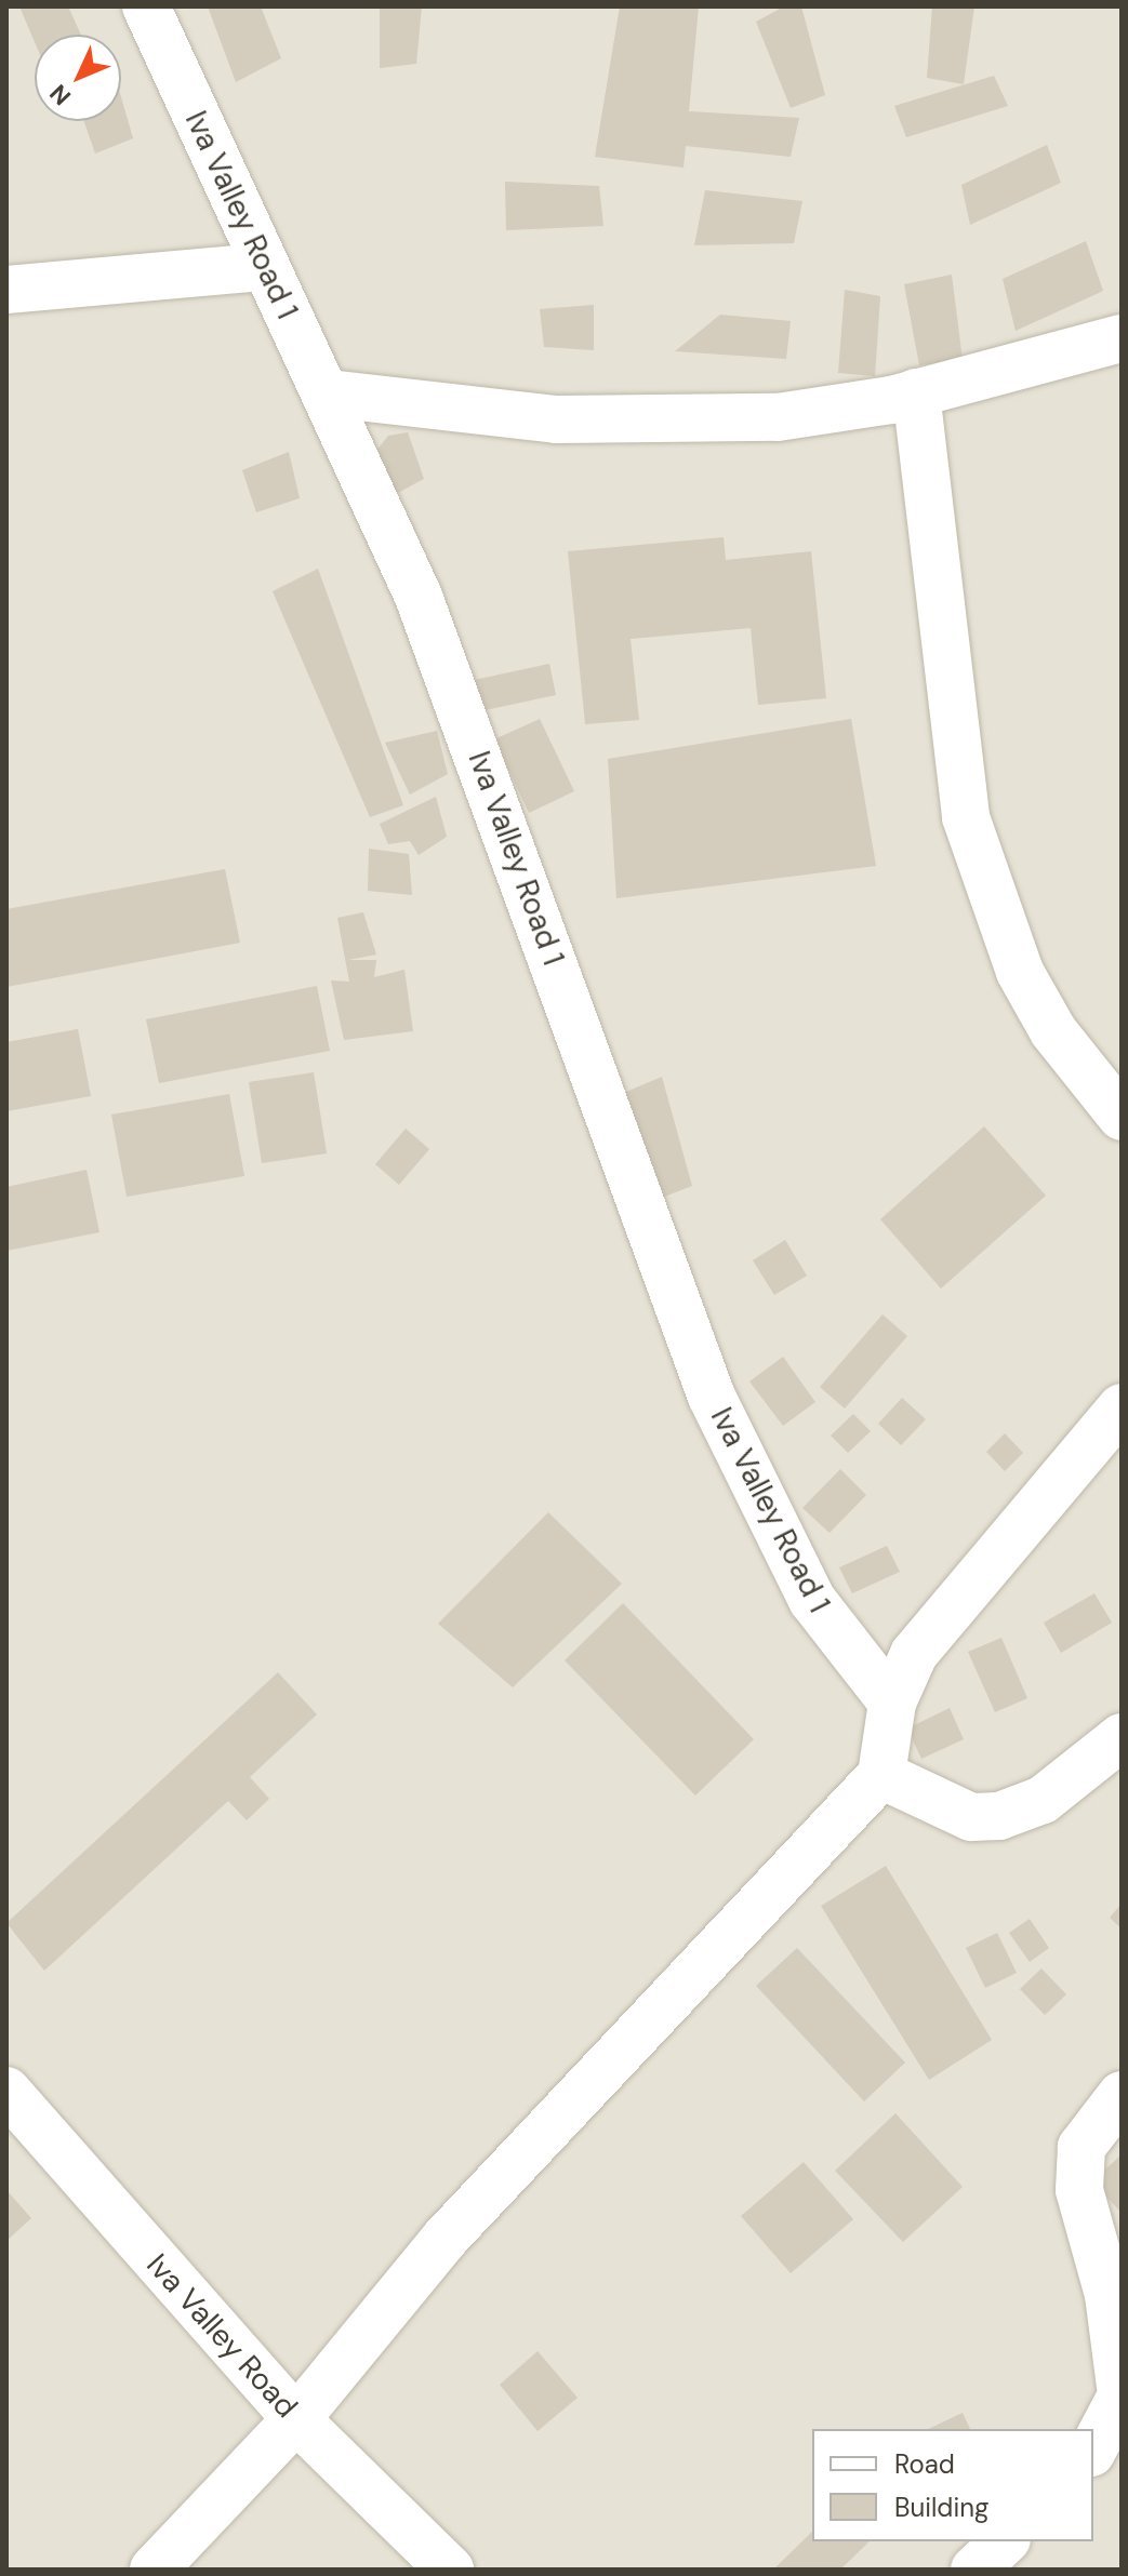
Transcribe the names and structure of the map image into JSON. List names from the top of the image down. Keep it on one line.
{"streets":{"street":["Iva Valley Road 1","Iva Valley Road"]},"legend":["Road","Building"],"north":"bottom left"}
